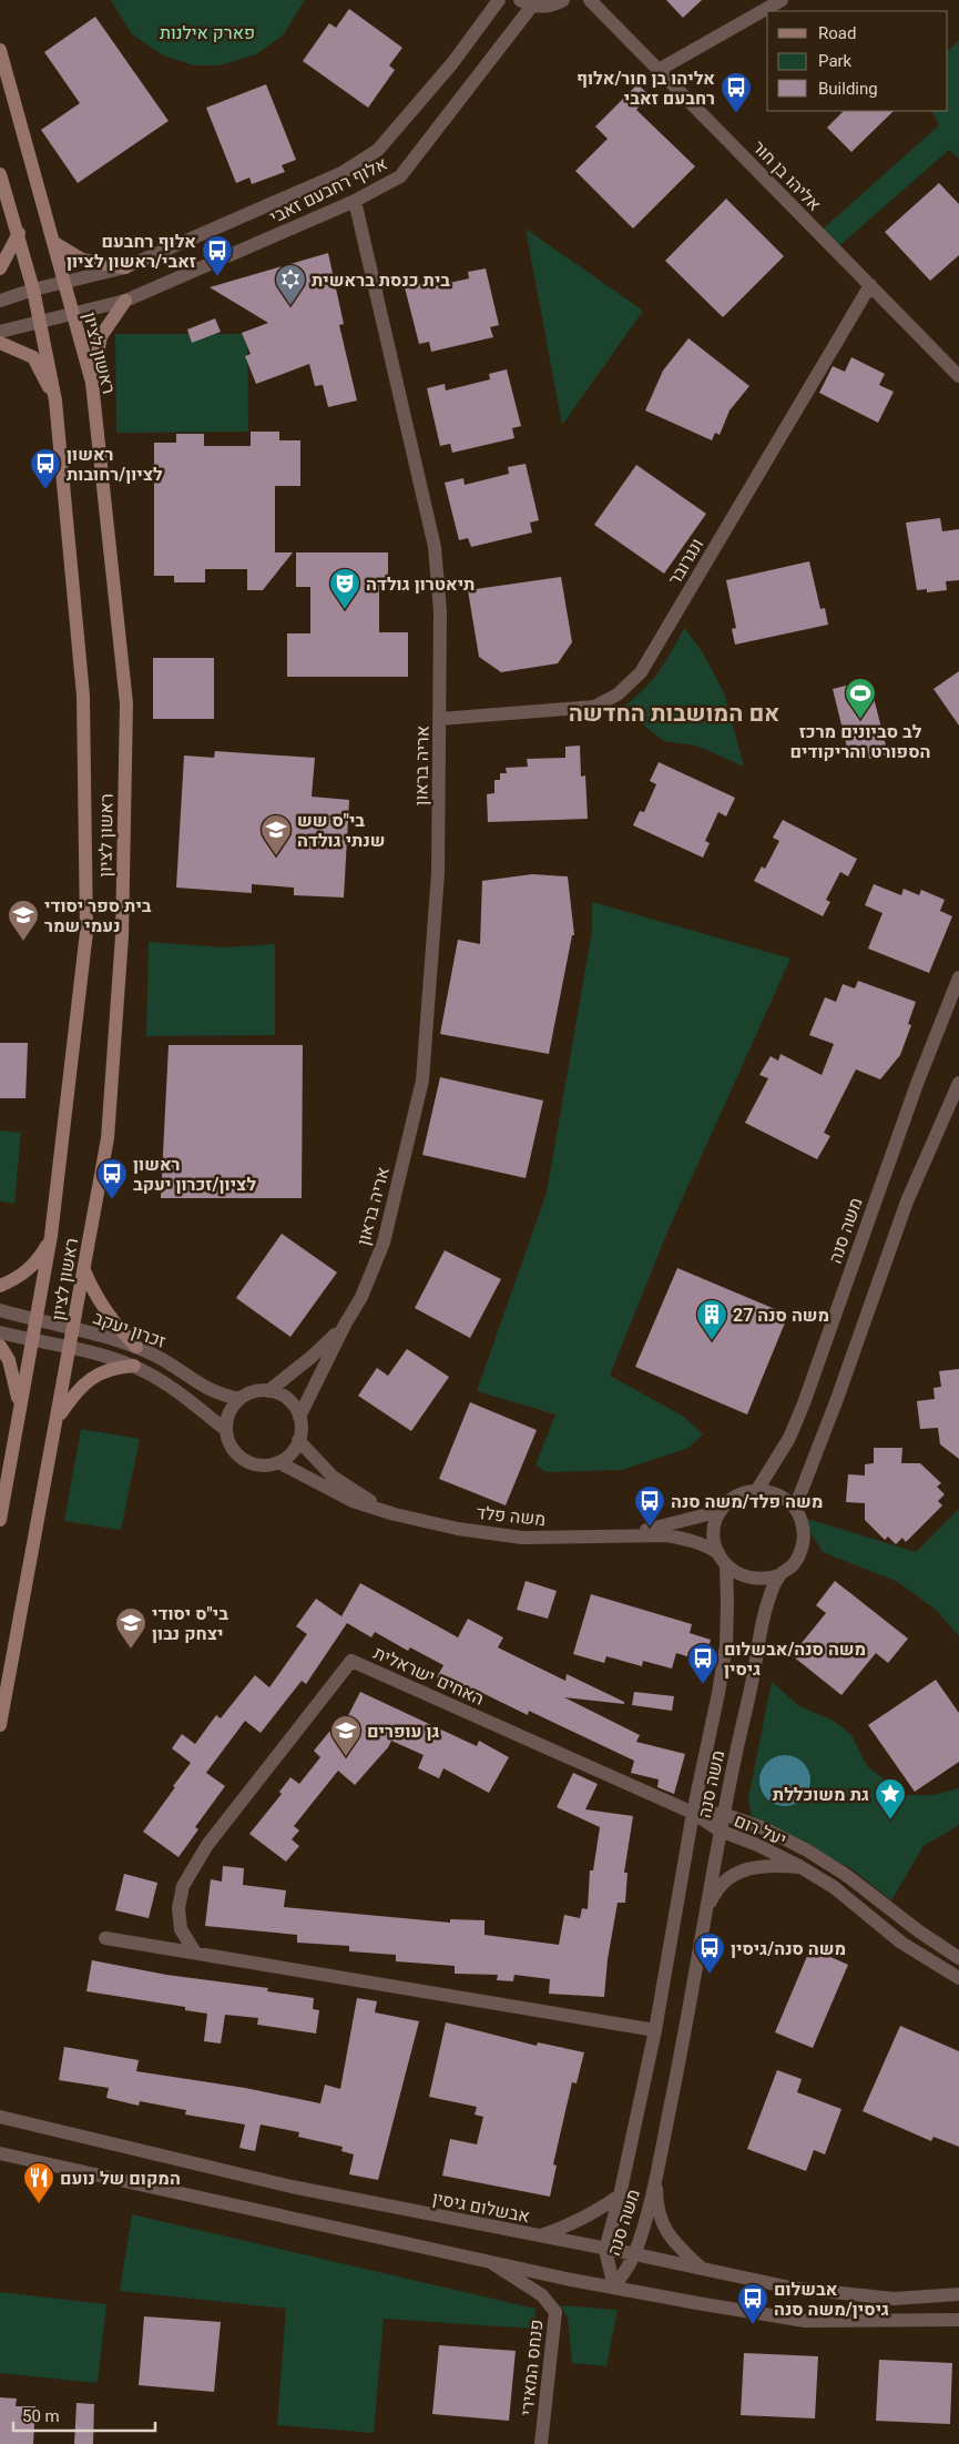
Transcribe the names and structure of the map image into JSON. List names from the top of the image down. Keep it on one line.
{"streets":{"main road":["ראשון לציון"],"street":["אליהו בן חור","אלוף רחבעם זאבי","ונגרובר","אריה בראון","משה סנה","זכרון יעקב","משה פלד","האחים ישראלית","יעל רום","אבשלום גיסין","פנחס המאירי"]},"crossings":[["אליהו בן חור","ונגרובר"],["אלוף רחבעם זאבי","ראשון לציון"],["אלוף רחבעם זאבי","אריה בראון"],["ראשון לציון","זכרון יעקב"],["ונגרובר","אריה בראון"],["אריה בראון","זכרון יעקב"],["אריה בראון","משה פלד"],["משה סנה","משה פלד"],["משה סנה","האחים ישראלית"],["משה סנה","יעל רום"],["משה סנה","אבשלום גיסין"],["זכרון יעקב","משה פלד"],["האחים ישראלית","יעל רום"]],"districts":["אם המושבות החדשה"],"parks":["פארק אילנות"],"places":{"bus stop":["אליהו בן חור/אלוף רחבעם זאבי","אלוף רחבעם זאבי/ראשון לציון","ראשון לציון/רחובות","ראשון לציון/זכרון יעקב","משה פלד/משה סנה","משה סנה/אבשלום גיסין","משה סנה/גיסין","אבשלום גיסין/משה סנה"],"synagogue":["בית כנסת בראשית"],"theatre":["תיאטרון גולדה"],"sports":["לב סביונים מרכז הספורט והריקודים"],"school or university":["בי\"ס שש שנתי גולדה","בית ספר יסודי נעמי שמר","בי\"ס יסודי יצחק נבון","גן עופרים"],"building":["משה סנה 27"],"place":["גת משוכללת"],"restaurant":["המקום של נועם"]},"legend":["Road","Park","Building"],"scale_bar":"50 m"}
